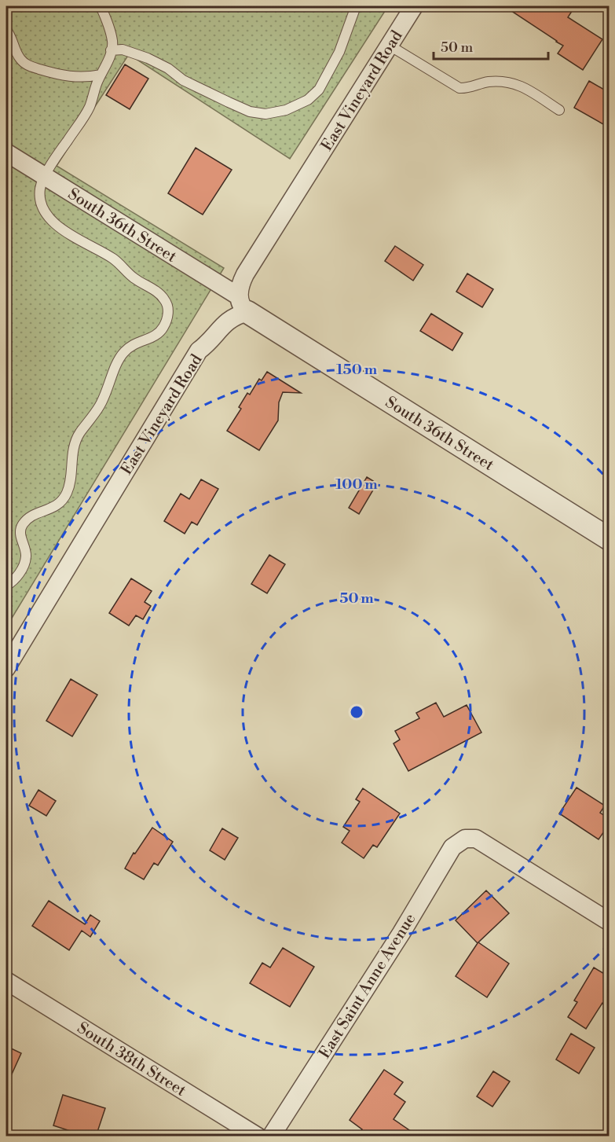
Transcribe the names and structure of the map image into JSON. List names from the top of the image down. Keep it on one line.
{"streets":{"street":["East Vineyard Road","South 36th Street","East Saint Anne Avenue","South 38th Street"]},"crossings":[["East Vineyard Road","South 36th Street"]],"scale_bar":"50 m","rings":["150 m","100 m","50 m"]}
